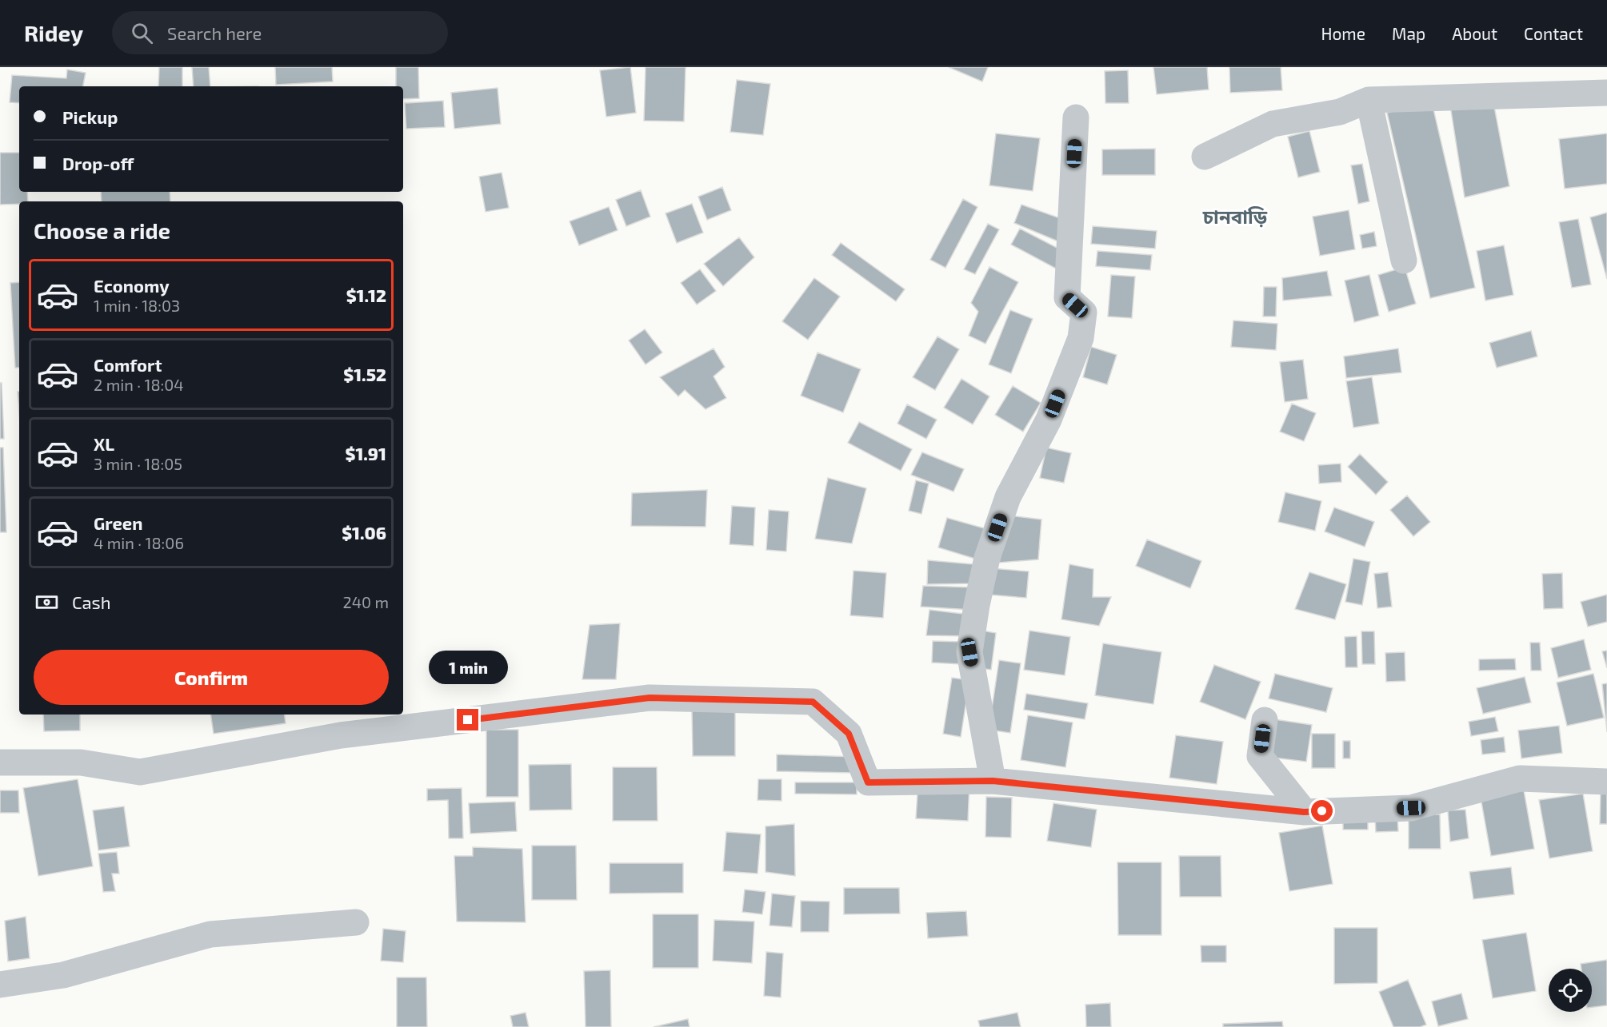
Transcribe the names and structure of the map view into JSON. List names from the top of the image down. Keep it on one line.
{"districts":["চানবাড়ি"],"page":{"header":"Ridey","search":"Search here","nav":["Home","Map","About","Contact"],"banner":["Pickup","Drop-off"],"heading":"Choose a ride","list":[{"name":"Economy","note":"1 min · 18:03","value":"$1.12"},{"name":"Comfort","note":"2 min · 18:04","value":"$1.52"},{"name":"XL","note":"3 min · 18:05","value":"$1.91"},{"name":"Green","note":"4 min · 18:06","value":"$1.06"}],"pay":["Cash","240 m"],"buttons":"Confirm","bubble":"1 min"}}
